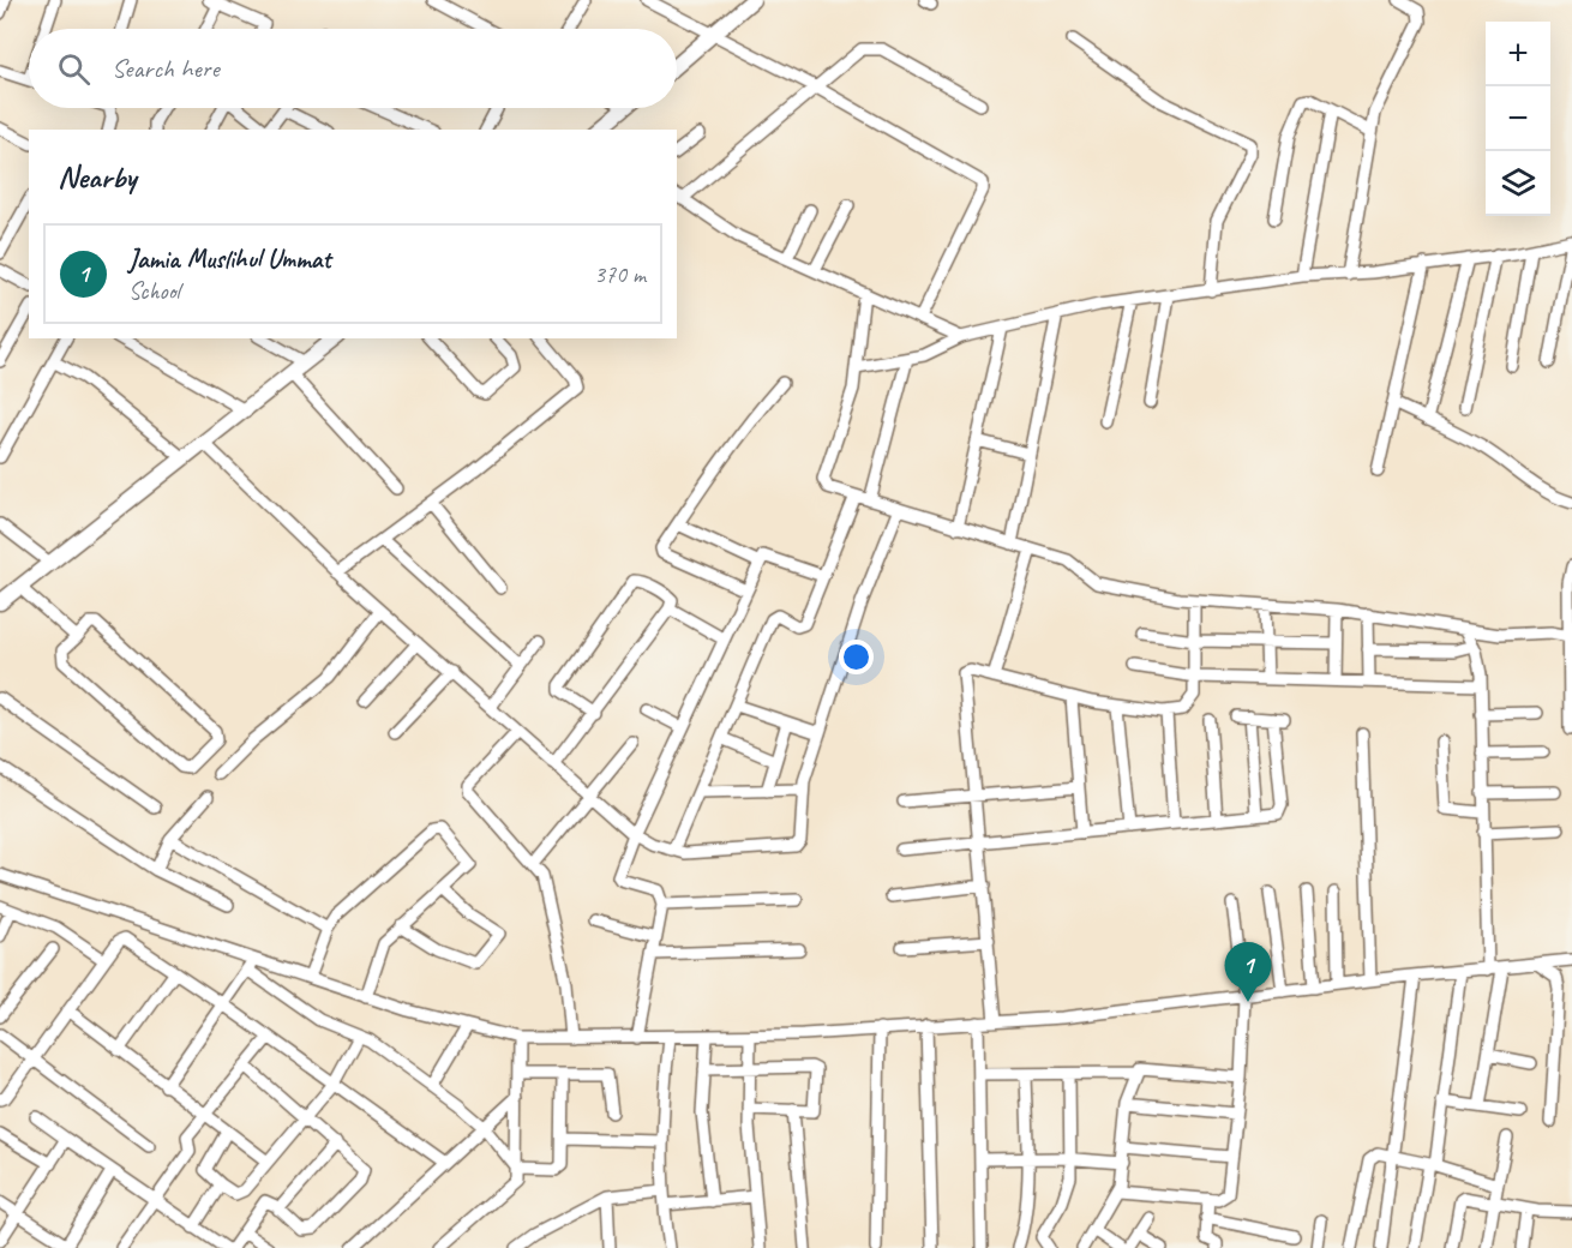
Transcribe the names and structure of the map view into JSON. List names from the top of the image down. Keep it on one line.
{"page":{"map_buttons":["+","−"],"search":"Search here","heading":"Nearby","list":[{"mark":"1","name":"Jamia Muslihul Ummat","note":"School","value":"370 m"}],"pins":"1"}}
